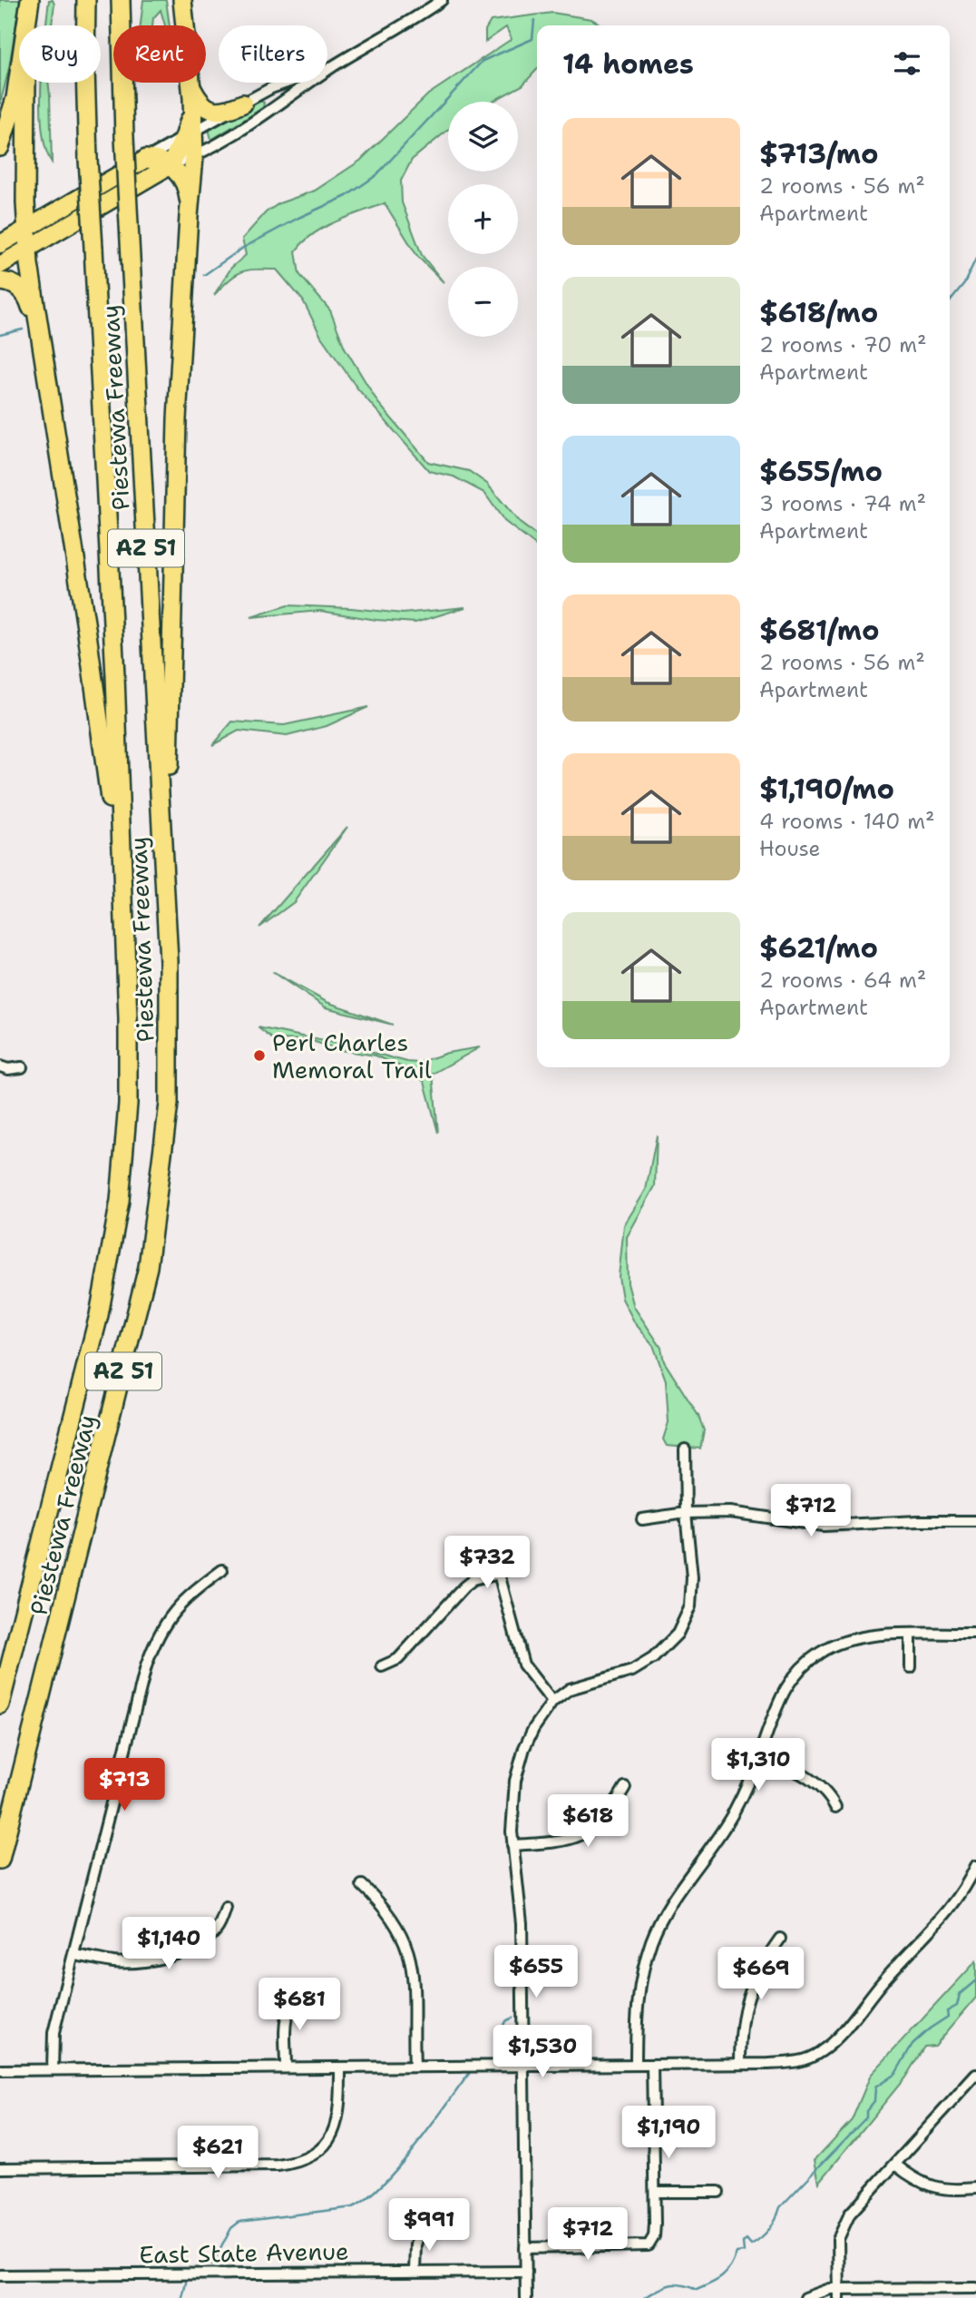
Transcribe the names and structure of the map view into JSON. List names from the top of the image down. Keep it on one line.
{"streets":{"highway":["Piestewa Freeway","AZ 51"],"street":["East State Avenue"]},"places":["Perl Charles Memoral Trail"],"page":{"chip":["Buy","Rent","Filters"],"heading":"14 homes","map_buttons":["+","−"],"list":[{"name":"$713/mo","note":"2 rooms · 56 m² · Apartment"},{"name":"$618/mo","note":"2 rooms · 70 m² · Apartment"},{"name":"$655/mo","note":"3 rooms · 74 m² · Apartment"},{"name":"$681/mo","note":"2 rooms · 56 m² · Apartment"},{"name":"$1,190/mo","note":"4 rooms · 140 m² · House"},{"name":"$621/mo","note":"2 rooms · 64 m² · Apartment"}],"price":["$712","$732","$1,310","$713","$618","$1,140","$655","$669","$681","$1,530","$1,190","$621","$991","$712"]}}
